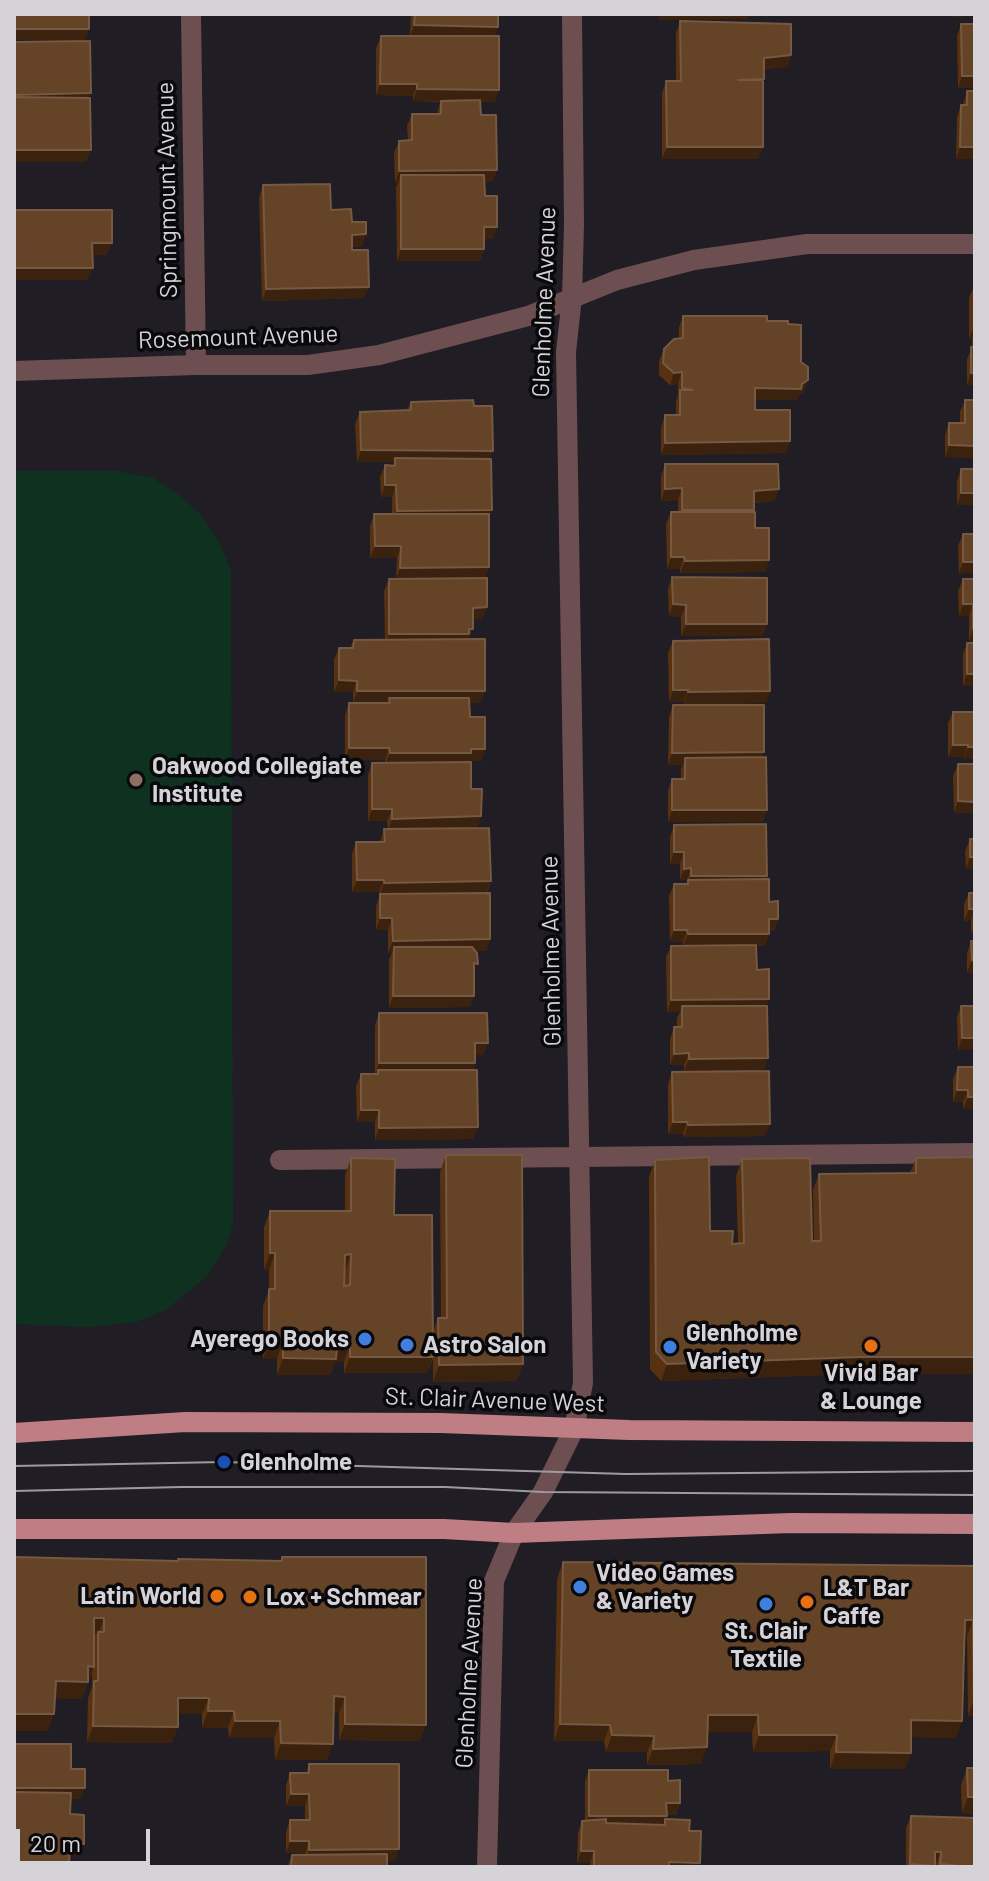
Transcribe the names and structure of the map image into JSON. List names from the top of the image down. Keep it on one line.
{"streets":{"main road":["St. Clair Avenue West"],"street":["Springmount Avenue","Glenholme Avenue","Rosemount Avenue"]},"crossings":[["Springmount Avenue","Rosemount Avenue"],["Glenholme Avenue","Rosemount Avenue"],["Glenholme Avenue","St. Clair Avenue West"]],"places":["Oakwood Collegiate Institute","Ayerego Books","Astro Salon","Vivid Bar & Lounge","Glenholme Variety","Glenholme","Video Games & Variety","Latin World","Lox + Schmear","L&T Bar Caffe","St. Clair Textile"],"scale_bar":"20 m"}
